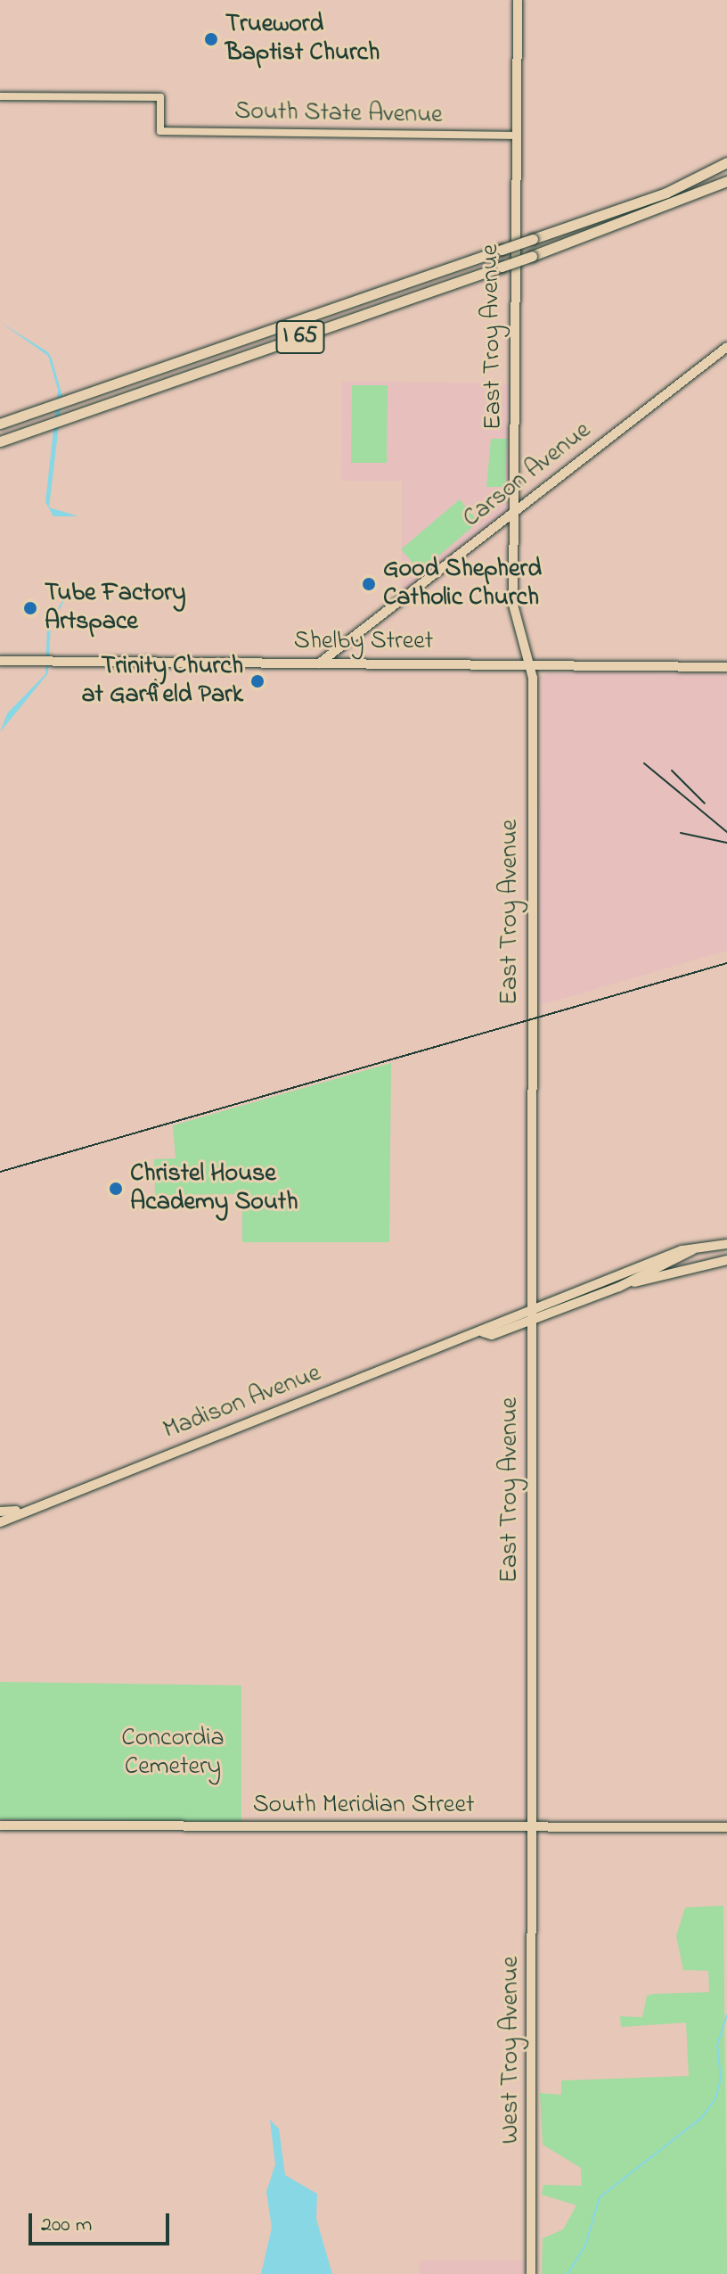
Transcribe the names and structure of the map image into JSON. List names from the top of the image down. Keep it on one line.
{"streets":{"highway":["I 65"],"main road":["East Troy Avenue","Carson Avenue","Shelby Street","Madison Avenue","South Meridian Street","West Troy Avenue"],"street":["South State Avenue"]},"crossings":[["South State Avenue","East Troy Avenue"],["East Troy Avenue","Carson Avenue"],["East Troy Avenue","Shelby Street"],["East Troy Avenue","Madison Avenue"],["East Troy Avenue","South Meridian Street"],["East Troy Avenue","West Troy Avenue"],["Carson Avenue","Shelby Street"],["South Meridian Street","West Troy Avenue"]],"parks":["Concordia Cemetery"],"places":["Trueword Baptist Church","Good Shepherd Catholic Church","Tube Factory Artspace","Trinity Church at Garfield Park","Christel House Academy South"],"scale_bar":"200 m"}
